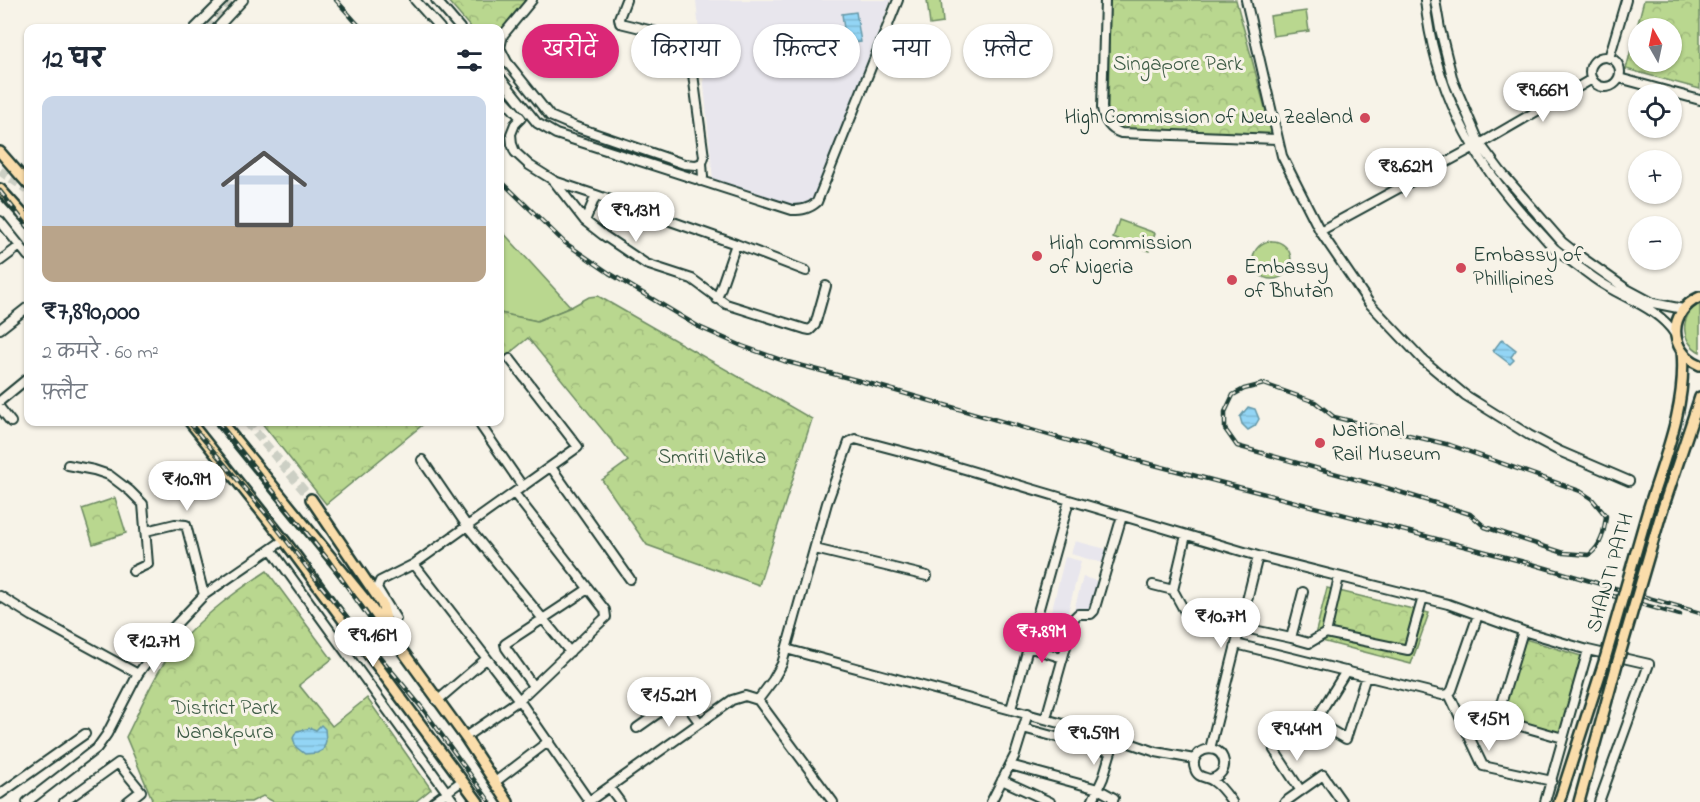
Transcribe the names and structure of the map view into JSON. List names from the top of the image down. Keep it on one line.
{"streets":{"main road":["SHANTI PATH"]},"parks":["Singapore Park","Smriti Vatika","District Park Nanakpura"],"places":["High Commission of New Zealand","High commission of Nigeria","Embassy of Phillipines","Embassy of Bhutan","National Rail Museum"],"north":"top","page":{"map_buttons":["+","−"],"chip":["खरीदें","किराया","फ़िल्टर","नया","फ़्लैट"],"heading":"12 घर","price":["₹9.66M","₹8.62M","₹9.13M","₹10.9M","₹10.7M","₹7.89M","₹9.16M","₹12.7M","₹15.2M","₹15M","₹9.44M","₹9.59M"],"list":[{"name":"₹7,890,000","note":"2 कमरे · 60 m² · फ़्लैट"}]}}
